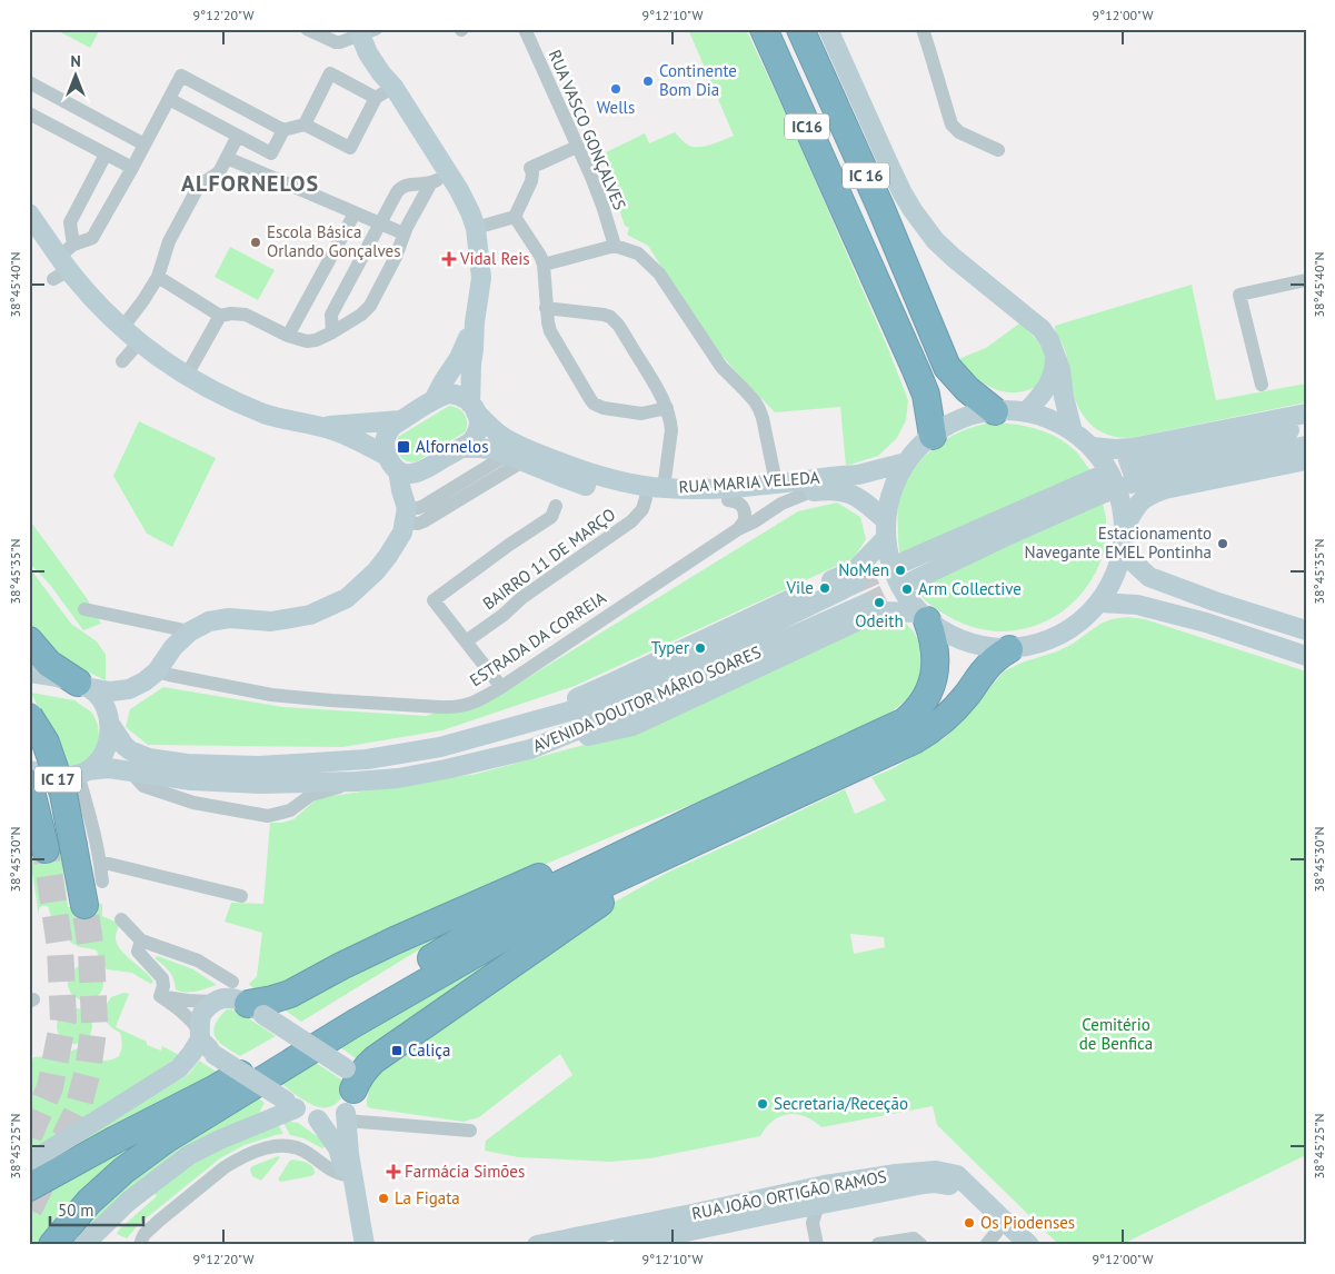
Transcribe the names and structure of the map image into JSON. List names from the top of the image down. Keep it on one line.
{"streets":{"highway":["IC16","IC 16","IC 17"],"main road":["RUA MARIA VELEDA","AVENIDA DOUTOR MÁRIO SOARES","RUA JOÃO ORTIGÃO RAMOS"],"street":["RUA VASCO GONÇALVES","BAIRRO 11 DE MARÇO","ESTRADA DA CORREIA"]},"crossings":[["RUA MARIA VELEDA","BAIRRO 11 DE MARÇO"],["RUA MARIA VELEDA","ESTRADA DA CORREIA"],["BAIRRO 11 DE MARÇO","ESTRADA DA CORREIA"]],"districts":["ALFORNELOS"],"parks":["Cemitério de Benfica"],"places":{"other":["Continente Bom Dia","Wells","Escola Básica Orlando Gonçalves","Estacionamento Navegante EMEL Pontinha","NoMen","Vile","Arm Collective","Odeith","Typer","Secretaria/Receção","La Figata","Os Piodenses"],"health":["Vidal Reis","Farmácia Simões"],"transit":["Alfornelos","Caliça"]},"scale_bar":"50 m","north":"top","coordinates":["9°12'20\"W","9°12'10\"W","9°12'00\"W","38°45'40\"N","38°45'35\"N","38°45'30\"N","38°45'25\"N"]}
